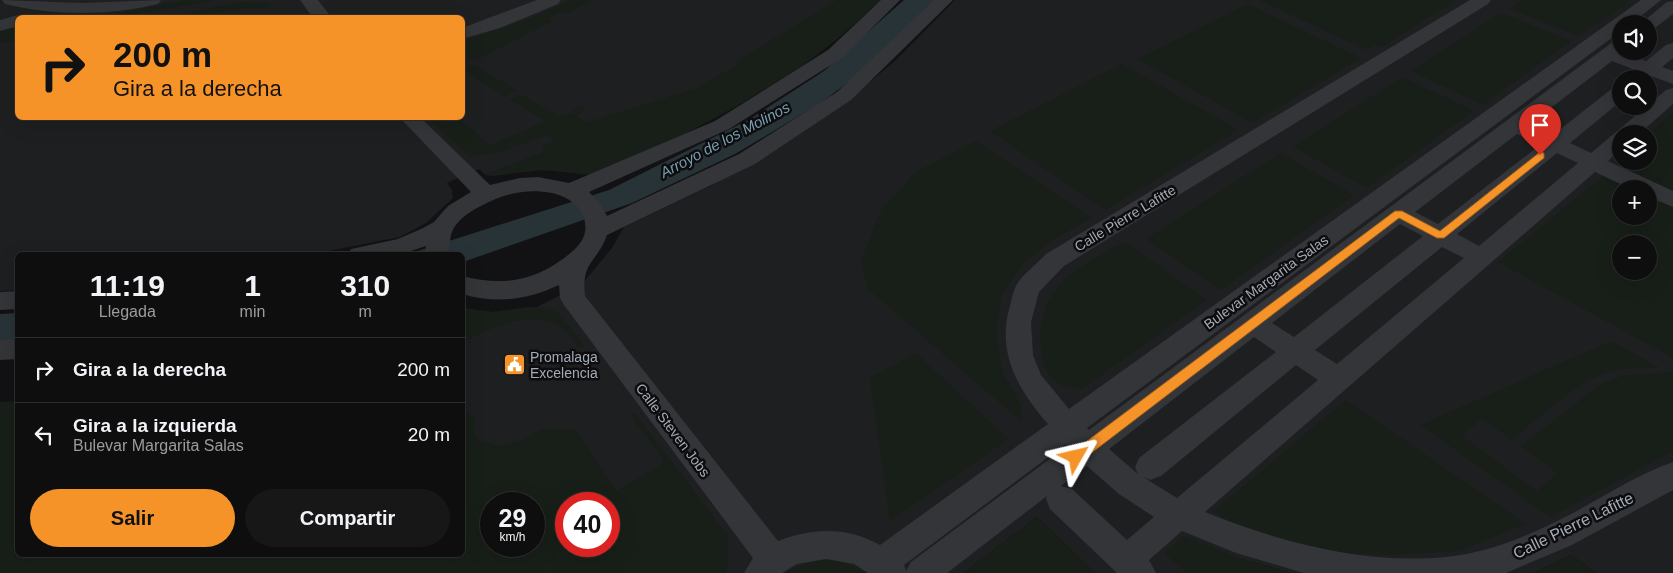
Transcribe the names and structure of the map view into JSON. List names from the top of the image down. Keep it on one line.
{"streets":{"street":["Calle Pierre Lafitte","Bulevar Margarita Salas","Calle Steven Jobs"]},"crossings":[["Calle Pierre Lafitte","Bulevar Margarita Salas"]],"water":["Arroyo de los Molinos"],"places":{"public building":["Promalaga Excelencia"]},"page":{"map_buttons":["+","−"],"turn":["200 m","Gira a la derecha"],"eta":["11:19","Llegada","1","min","310","m"],"list":[{"name":"Gira a la derecha","value":"200 m"},{"name":"Gira a la izquierda","note":"Bulevar Margarita Salas","value":"20 m"}],"buttons":["Salir","Compartir"],"speed":"29 km/h","limit":"40"}}
